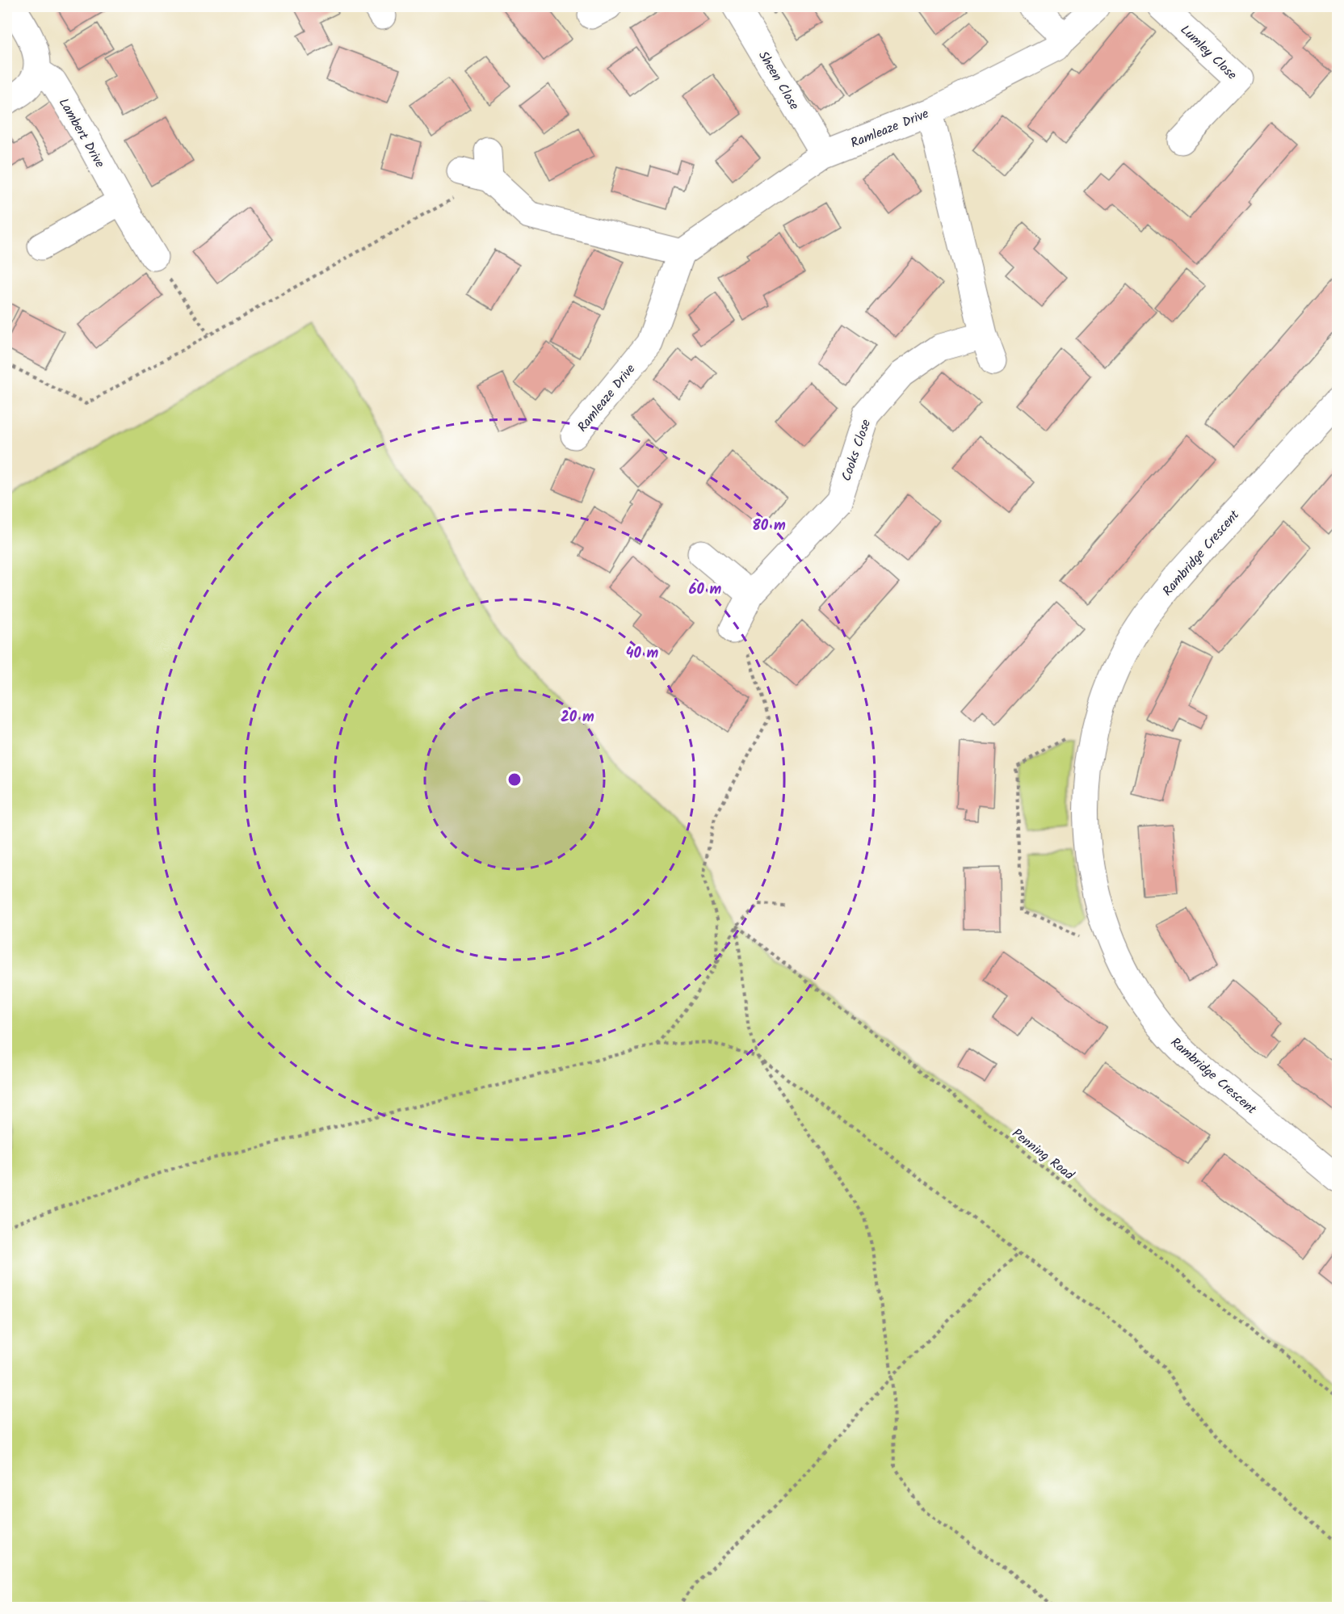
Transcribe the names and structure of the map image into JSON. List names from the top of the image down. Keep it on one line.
{"streets":{"street":["Lumley Close","Sheen Close","Ramleaze Drive","Lambert Drive","Cooks Close","Rambridge Crescent"],"path":["Penning Road"]},"crossings":[["Sheen Close","Ramleaze Drive"]],"rings":["80 m","60 m","40 m","20 m"]}
